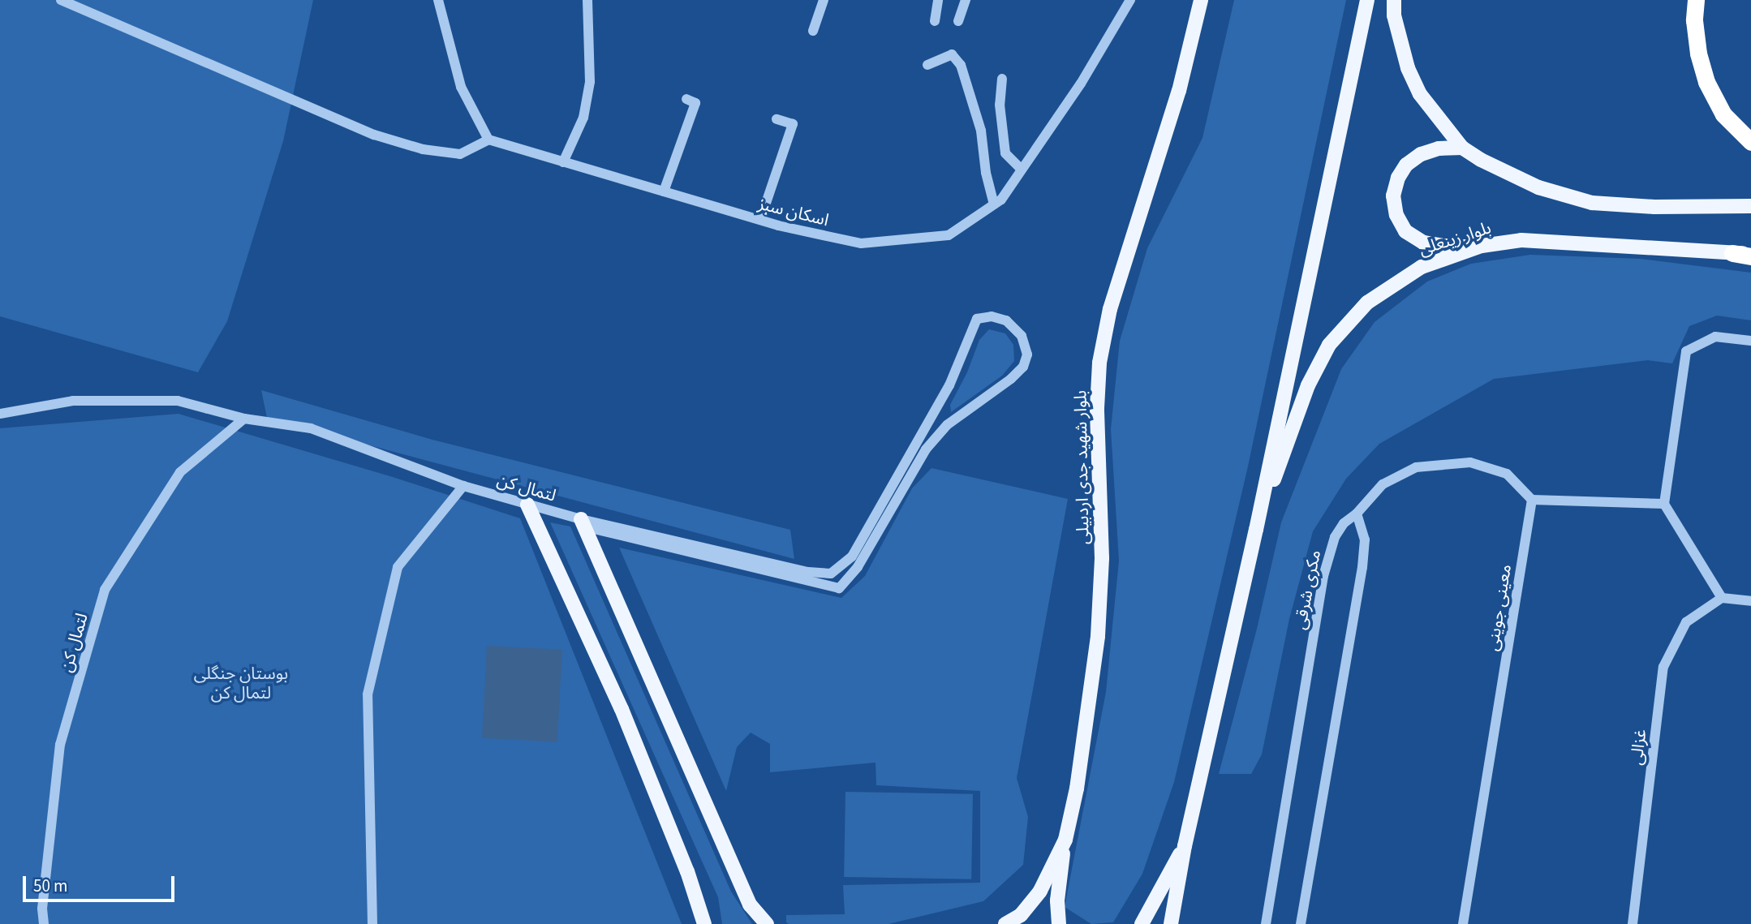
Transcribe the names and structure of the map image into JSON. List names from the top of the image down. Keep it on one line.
{"streets":{"main road":["بلوار زینعلی","بلوار شهید جدی اردبیلی"],"street":["اسکان سبز","لتمال کن","مکری شرقی","معینی جوینی","غزالی"]},"parks":["بوستان جنگلی لتمال کن"],"scale_bar":"50 m"}
